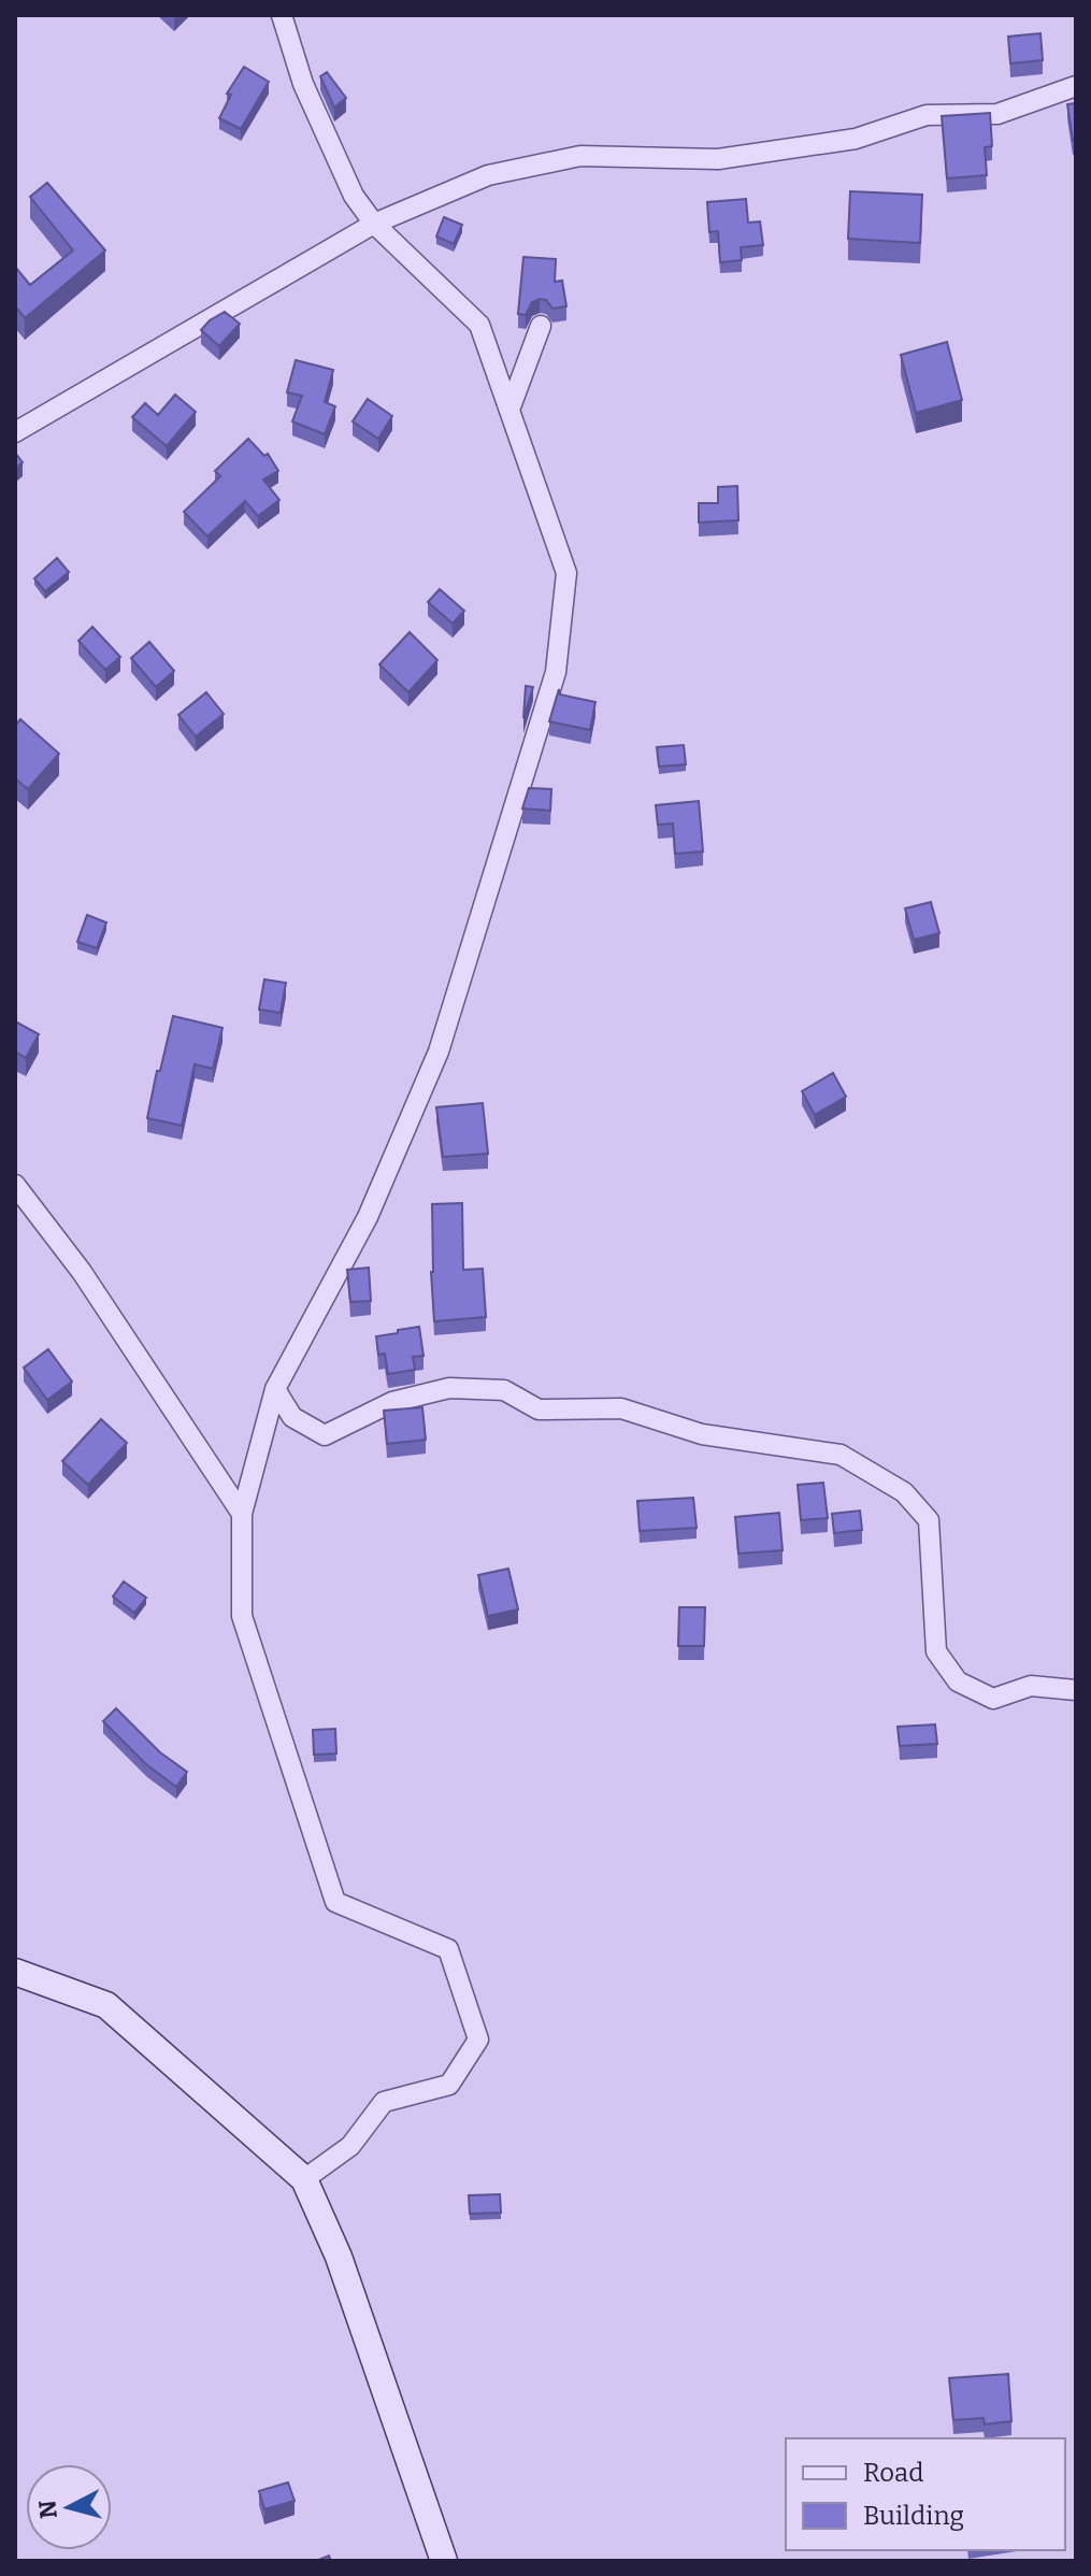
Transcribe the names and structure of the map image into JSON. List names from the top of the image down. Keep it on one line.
{"legend":["Road","Building"],"north":"left"}
